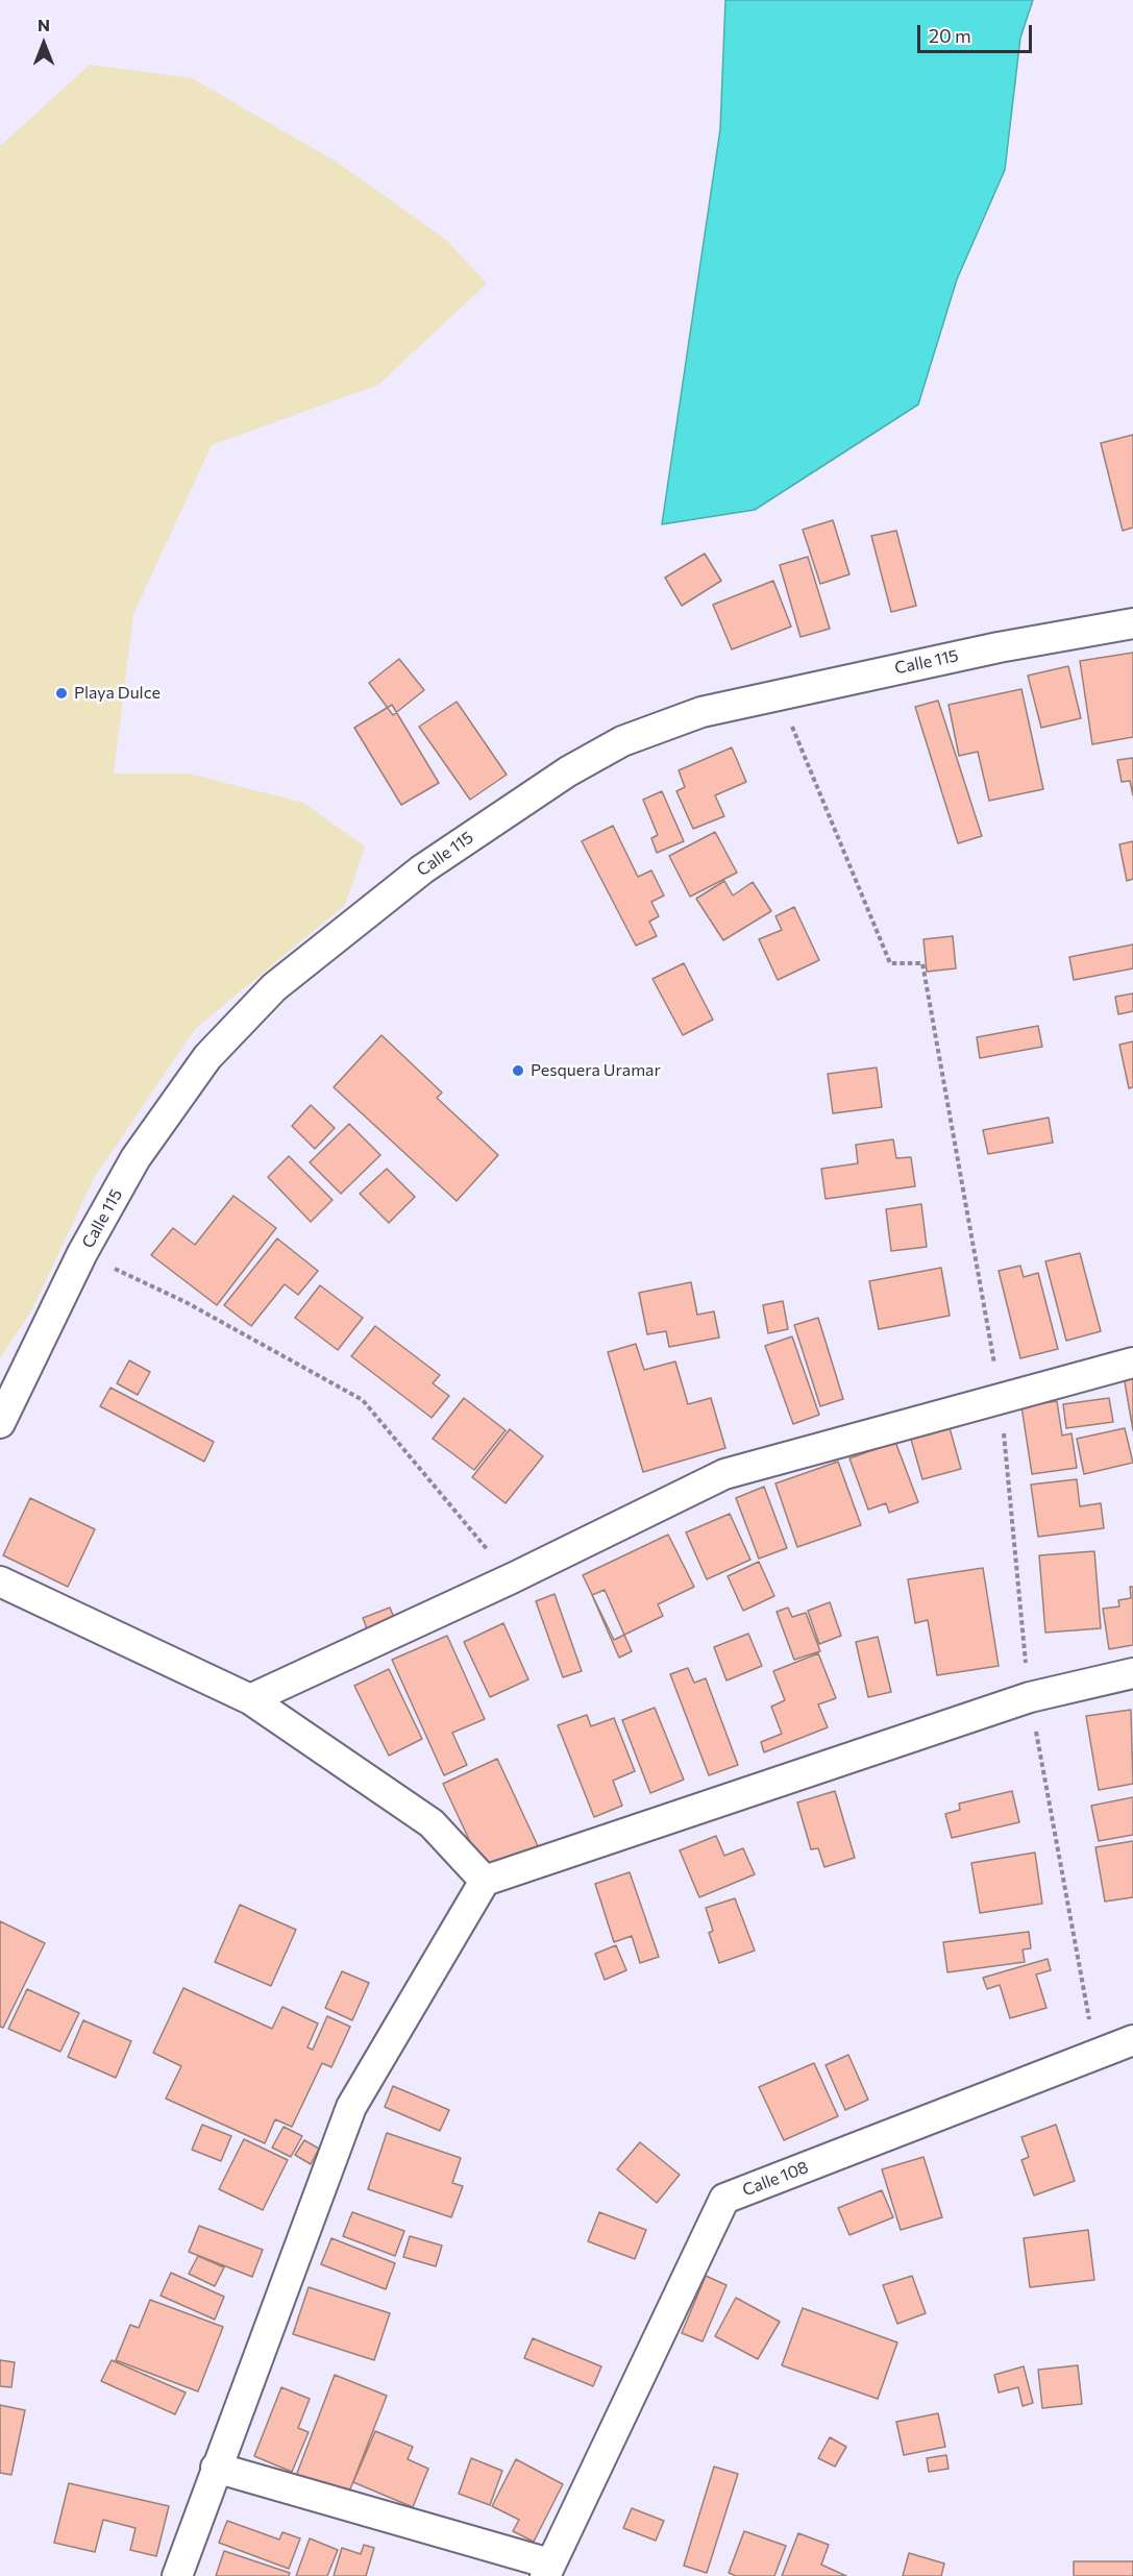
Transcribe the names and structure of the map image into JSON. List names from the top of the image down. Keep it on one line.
{"streets":{"street":["Calle 115","Calle 108"]},"places":["Playa Dulce","Pesquera Uramar"],"scale_bar":"20 m","north":"top"}
